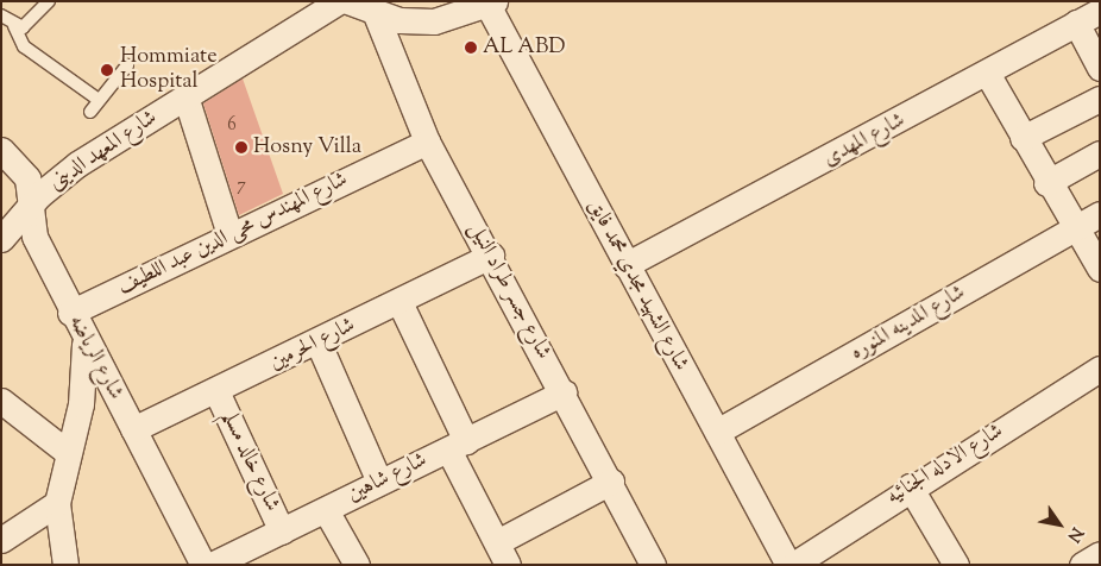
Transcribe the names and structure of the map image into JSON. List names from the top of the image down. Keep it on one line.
{"streets":{"street":["شارع المهدى","شارع المعهد الدينى","شارع المهندس محى الدين عبد اللطيف","شارع الشهيد مجدي محمد فايق","شارع جسر طراد النيل","شارع المدينه المنوره","شارع الحرمين","شارع الرياضه","شارع خالد مسلم","شارع الادله الجنائيه","شارع شاهين"]},"crossings":[["شارع المهدى","شارع الشهيد مجدي محمد فايق"],["شارع المعهد الدينى","شارع الرياضه"],["شارع المهندس محى الدين عبد اللطيف","شارع جسر طراد النيل"],["شارع المهندس محى الدين عبد اللطيف","شارع الرياضه"],["شارع الشهيد مجدي محمد فايق","شارع المدينه المنوره"],["شارع الشهيد مجدي محمد فايق","شارع الادله الجنائيه"],["شارع جسر طراد النيل","شارع الحرمين"],["شارع جسر طراد النيل","شارع شاهين"],["شارع الحرمين","شارع الرياضه"],["شارع الحرمين","شارع خالد مسلم"],["شارع خالد مسلم","شارع شاهين"]],"places":["AL ABD","Hommiate Hospital","Hosny Villa"],"house_numbers":["6","7"],"north":"bottom right"}
